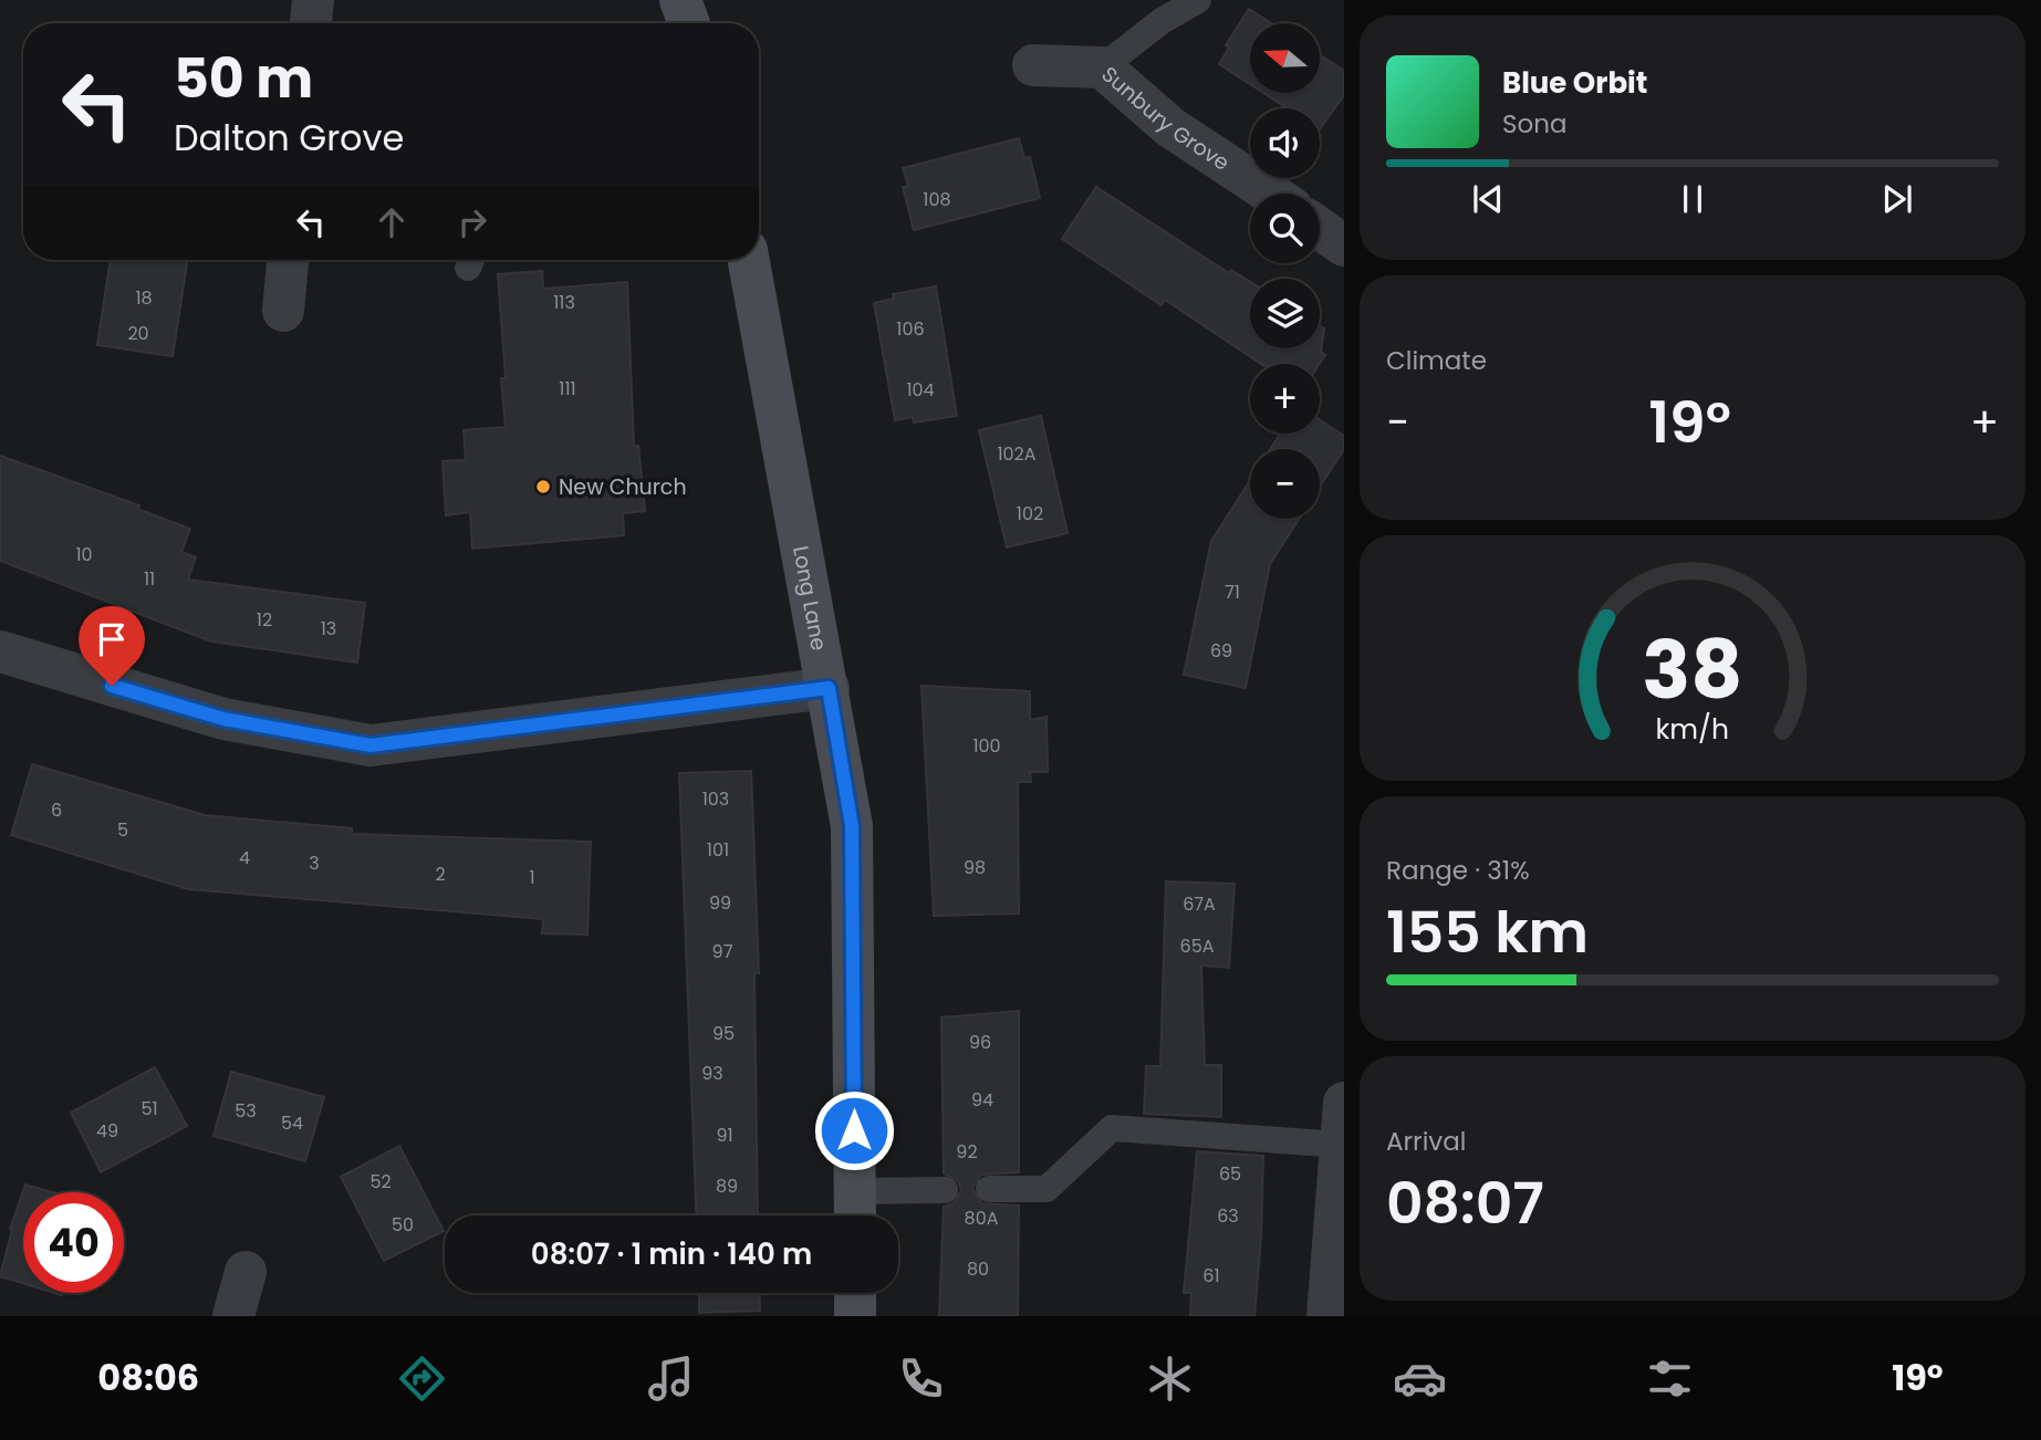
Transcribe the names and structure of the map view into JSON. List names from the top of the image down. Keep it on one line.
{"streets":{"street":["Sunbury Grove","Long Lane"]},"places":["New Church"],"house_numbers":["108","18","113","106","20","111","104","102A","102","10","11","71","12","13","69","100","103","6","5","101","4","3","98","2","1","99","67A","65A","97","95","96","93","94","51","53","54","49","91","92","65","52","89","63","80A","50","80","61"],"north":"left","page":{"map_buttons":["+","−"],"turn":["50 m","Dalton Grove"],"song":["Blue Orbit","Sona"],"tile":["Climate",["Range · 31%","155 km"],["Arrival","08:07"]],"heat":["−","19°","+"],"limit":"40","trip":"08:07 · 1 min · 140 m","tabs":["08:06","19°"],"gauge":["38","km/h"]}}
